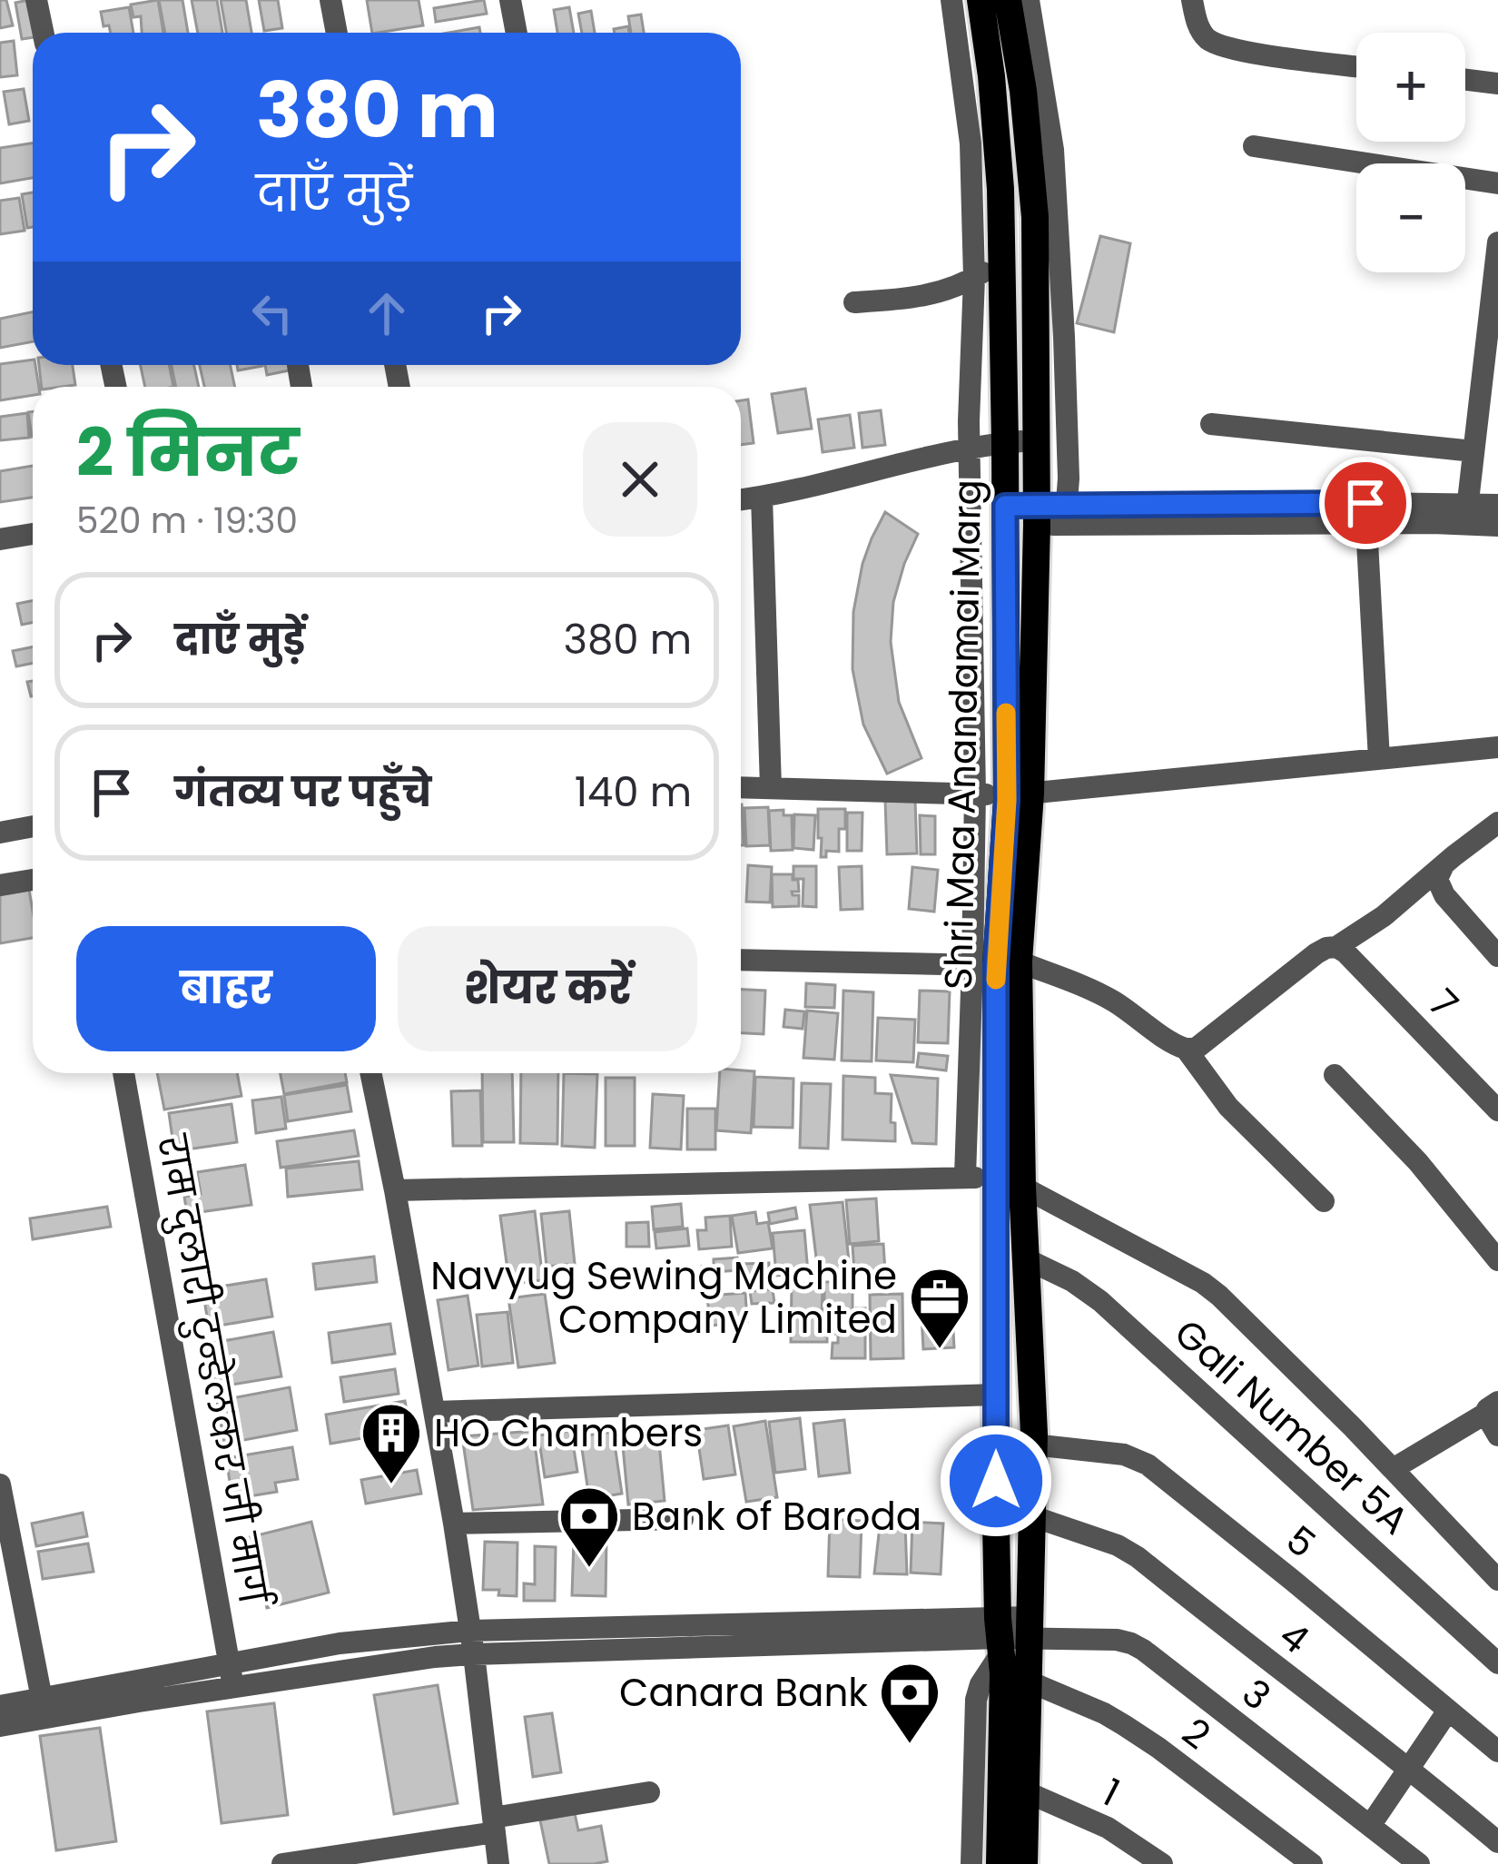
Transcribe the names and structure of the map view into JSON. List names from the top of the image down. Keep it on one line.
{"streets":{"main road":["Shri Maa Anandamai Marg"],"street":["7","राम दुलारी टुन्डेलकर जी मार्ग","Gali Number 5A","5","4","3","2","1"]},"crossings":[["Shri Maa Anandamai Marg","Gali Number 5A"],["Shri Maa Anandamai Marg","5"],["Shri Maa Anandamai Marg","4"],["Shri Maa Anandamai Marg","3"],["Shri Maa Anandamai Marg","2"],["Shri Maa Anandamai Marg","1"]],"places":{"office":["Navyug Sewing Machine Company Limited"],"building":["HO Chambers"],"bank":["Bank of Baroda","Canara Bank"]},"page":{"map_buttons":["+","−"],"turn":["380 m","दाएँ मुड़ें"],"heading":["2 मिनट","520 m · 19:30"],"list":[{"name":"दाएँ मुड़ें","value":"380 m"},{"name":"गंतव्य पर पहुँचे","value":"140 m"}],"buttons":["बाहर","शेयर करें"]}}
